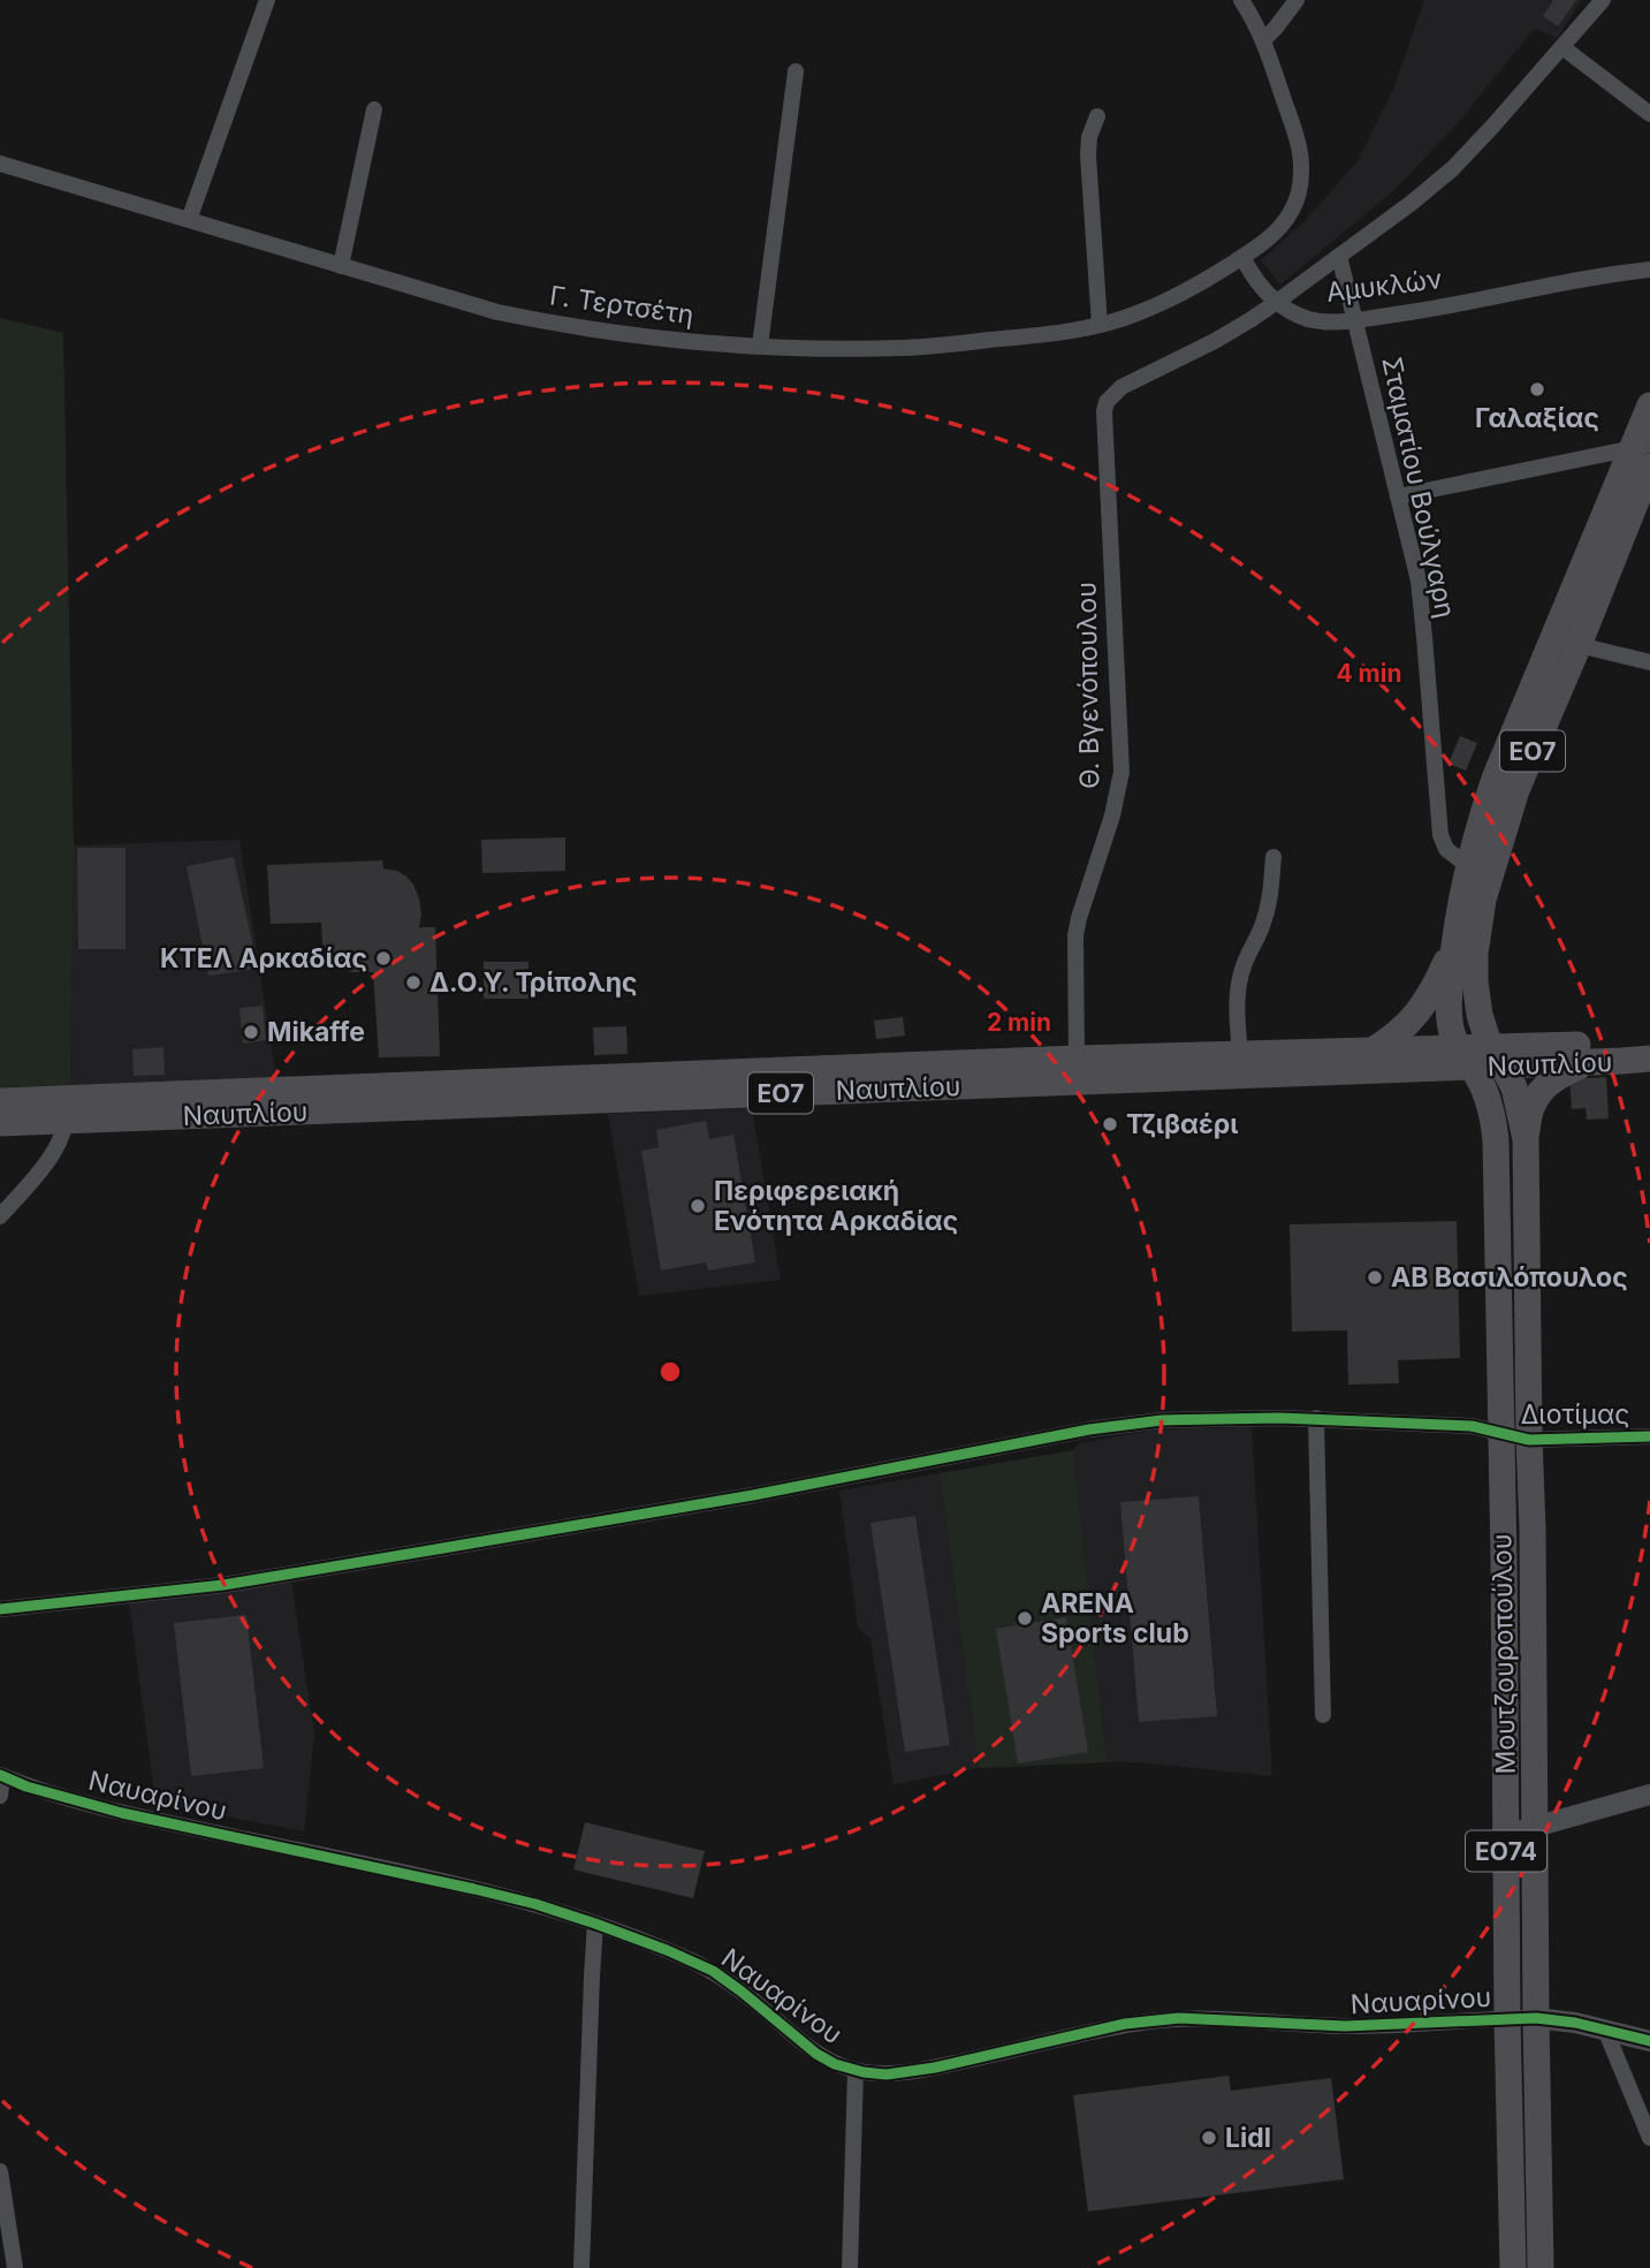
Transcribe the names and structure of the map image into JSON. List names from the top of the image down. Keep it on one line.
{"streets":{"main road":["ΕΟ7","Ναυπλίου","Μουτζουροπούλου","ΕΟ74"],"street":["Αμυκλών","Γ. Τερτσέτη","Σταματίου Βούλγαρη","Θ. Βγενόπουλου","Διοτίμας","Ναυαρίνου"]},"crossings":[["Αμυκλών","Σταματίου Βούλγαρη"],["Αμυκλών","Θ. Βγενόπουλου"],["Σταματίου Βούλγαρη","ΕΟ7"],["Θ. Βγενόπουλου","Ναυπλίου"],["ΕΟ7","Ναυπλίου"],["ΕΟ7","Μουτζουροπούλου"],["Ναυπλίου","Μουτζουροπούλου"],["Διοτίμας","Μουτζουροπούλου"],["Μουτζουροπούλου","Ναυαρίνου"]],"places":["Γαλαξίας","ΚΤΕΛ Αρκαδίας","Δ.Ο.Υ. Τρίπολης","Mikaffe","Τζιβαέρι","Περιφερειακή Ενότητα Αρκαδίας","ΑΒ Βασιλόπουλος","ARENA Sports club","Lidl"],"rings":["4 min","2 min"]}
